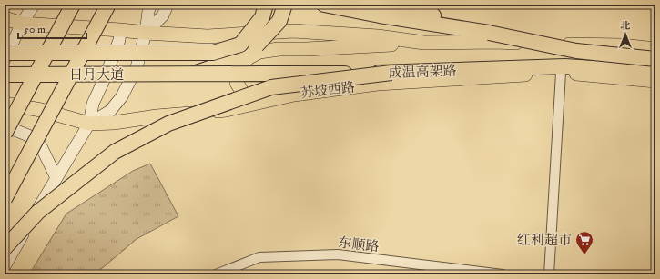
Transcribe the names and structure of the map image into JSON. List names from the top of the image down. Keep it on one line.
{"streets":{"highway":["成温高架路","日月大道"],"main road":["苏坡西路"],"street":["东顺路"]},"crossings":[["成温高架路","日月大道"]],"places":{"supermarket":["红利超市"]},"scale_bar":"50 m","north":"top"}
